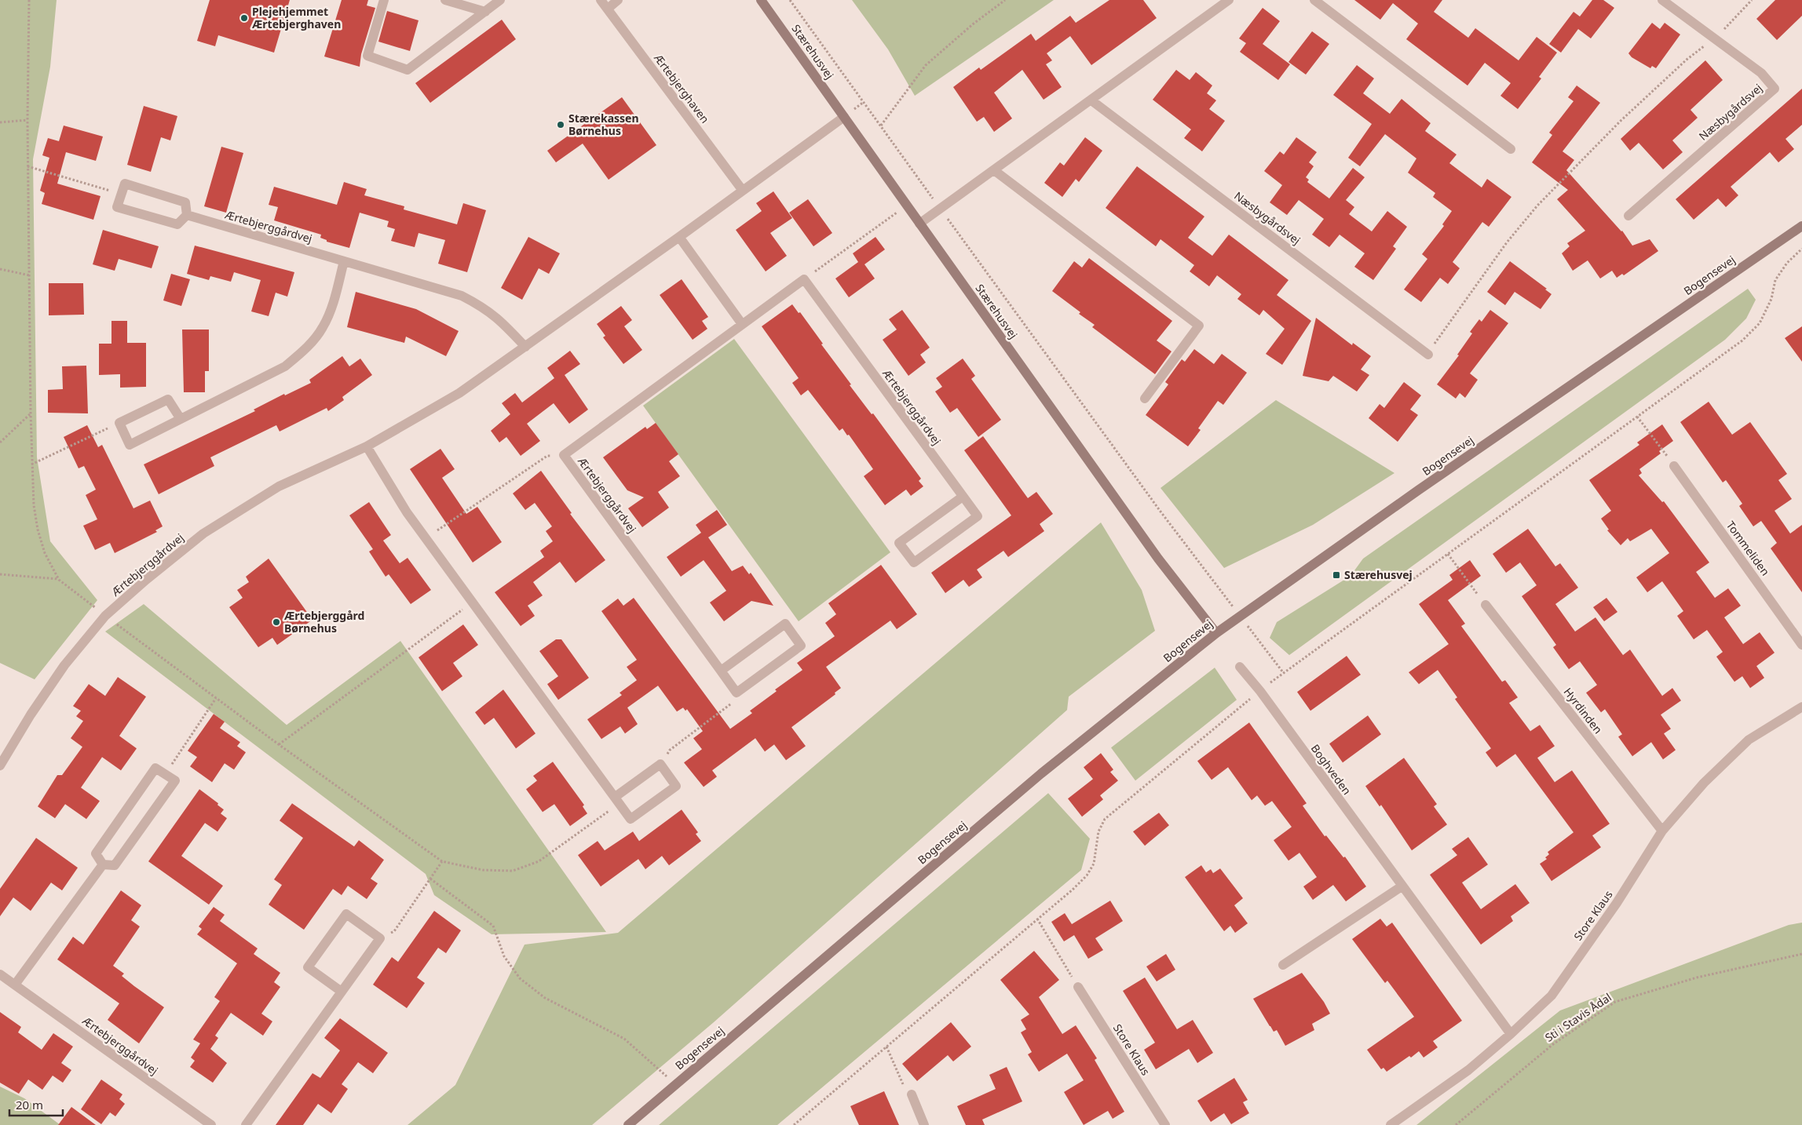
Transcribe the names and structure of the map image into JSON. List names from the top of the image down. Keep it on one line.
{"streets":{"main road":["Stærehusvej","Bogensevej"],"street":["Ærtebjerghaven","Næsbygårdsvej","Ærtebjerggårdvej","Tommeliden","Hyrdinden","Boghveden","Store Klaus"],"path":["Sti i Stavis Ådal"]},"crossings":[["Stærehusvej","Ærtebjerggårdvej"],["Stærehusvej","Bogensevej"],["Ærtebjerghaven","Ærtebjerggårdvej"],["Hyrdinden","Store Klaus"],["Boghveden","Store Klaus"]],"places":{"other":["Plejehjemmet Ærtebjerghaven","Stærekassen Børnehus","Ærtebjerggård Børnehus"],"transit":["Stærehusvej"]},"scale_bar":"20 m"}
